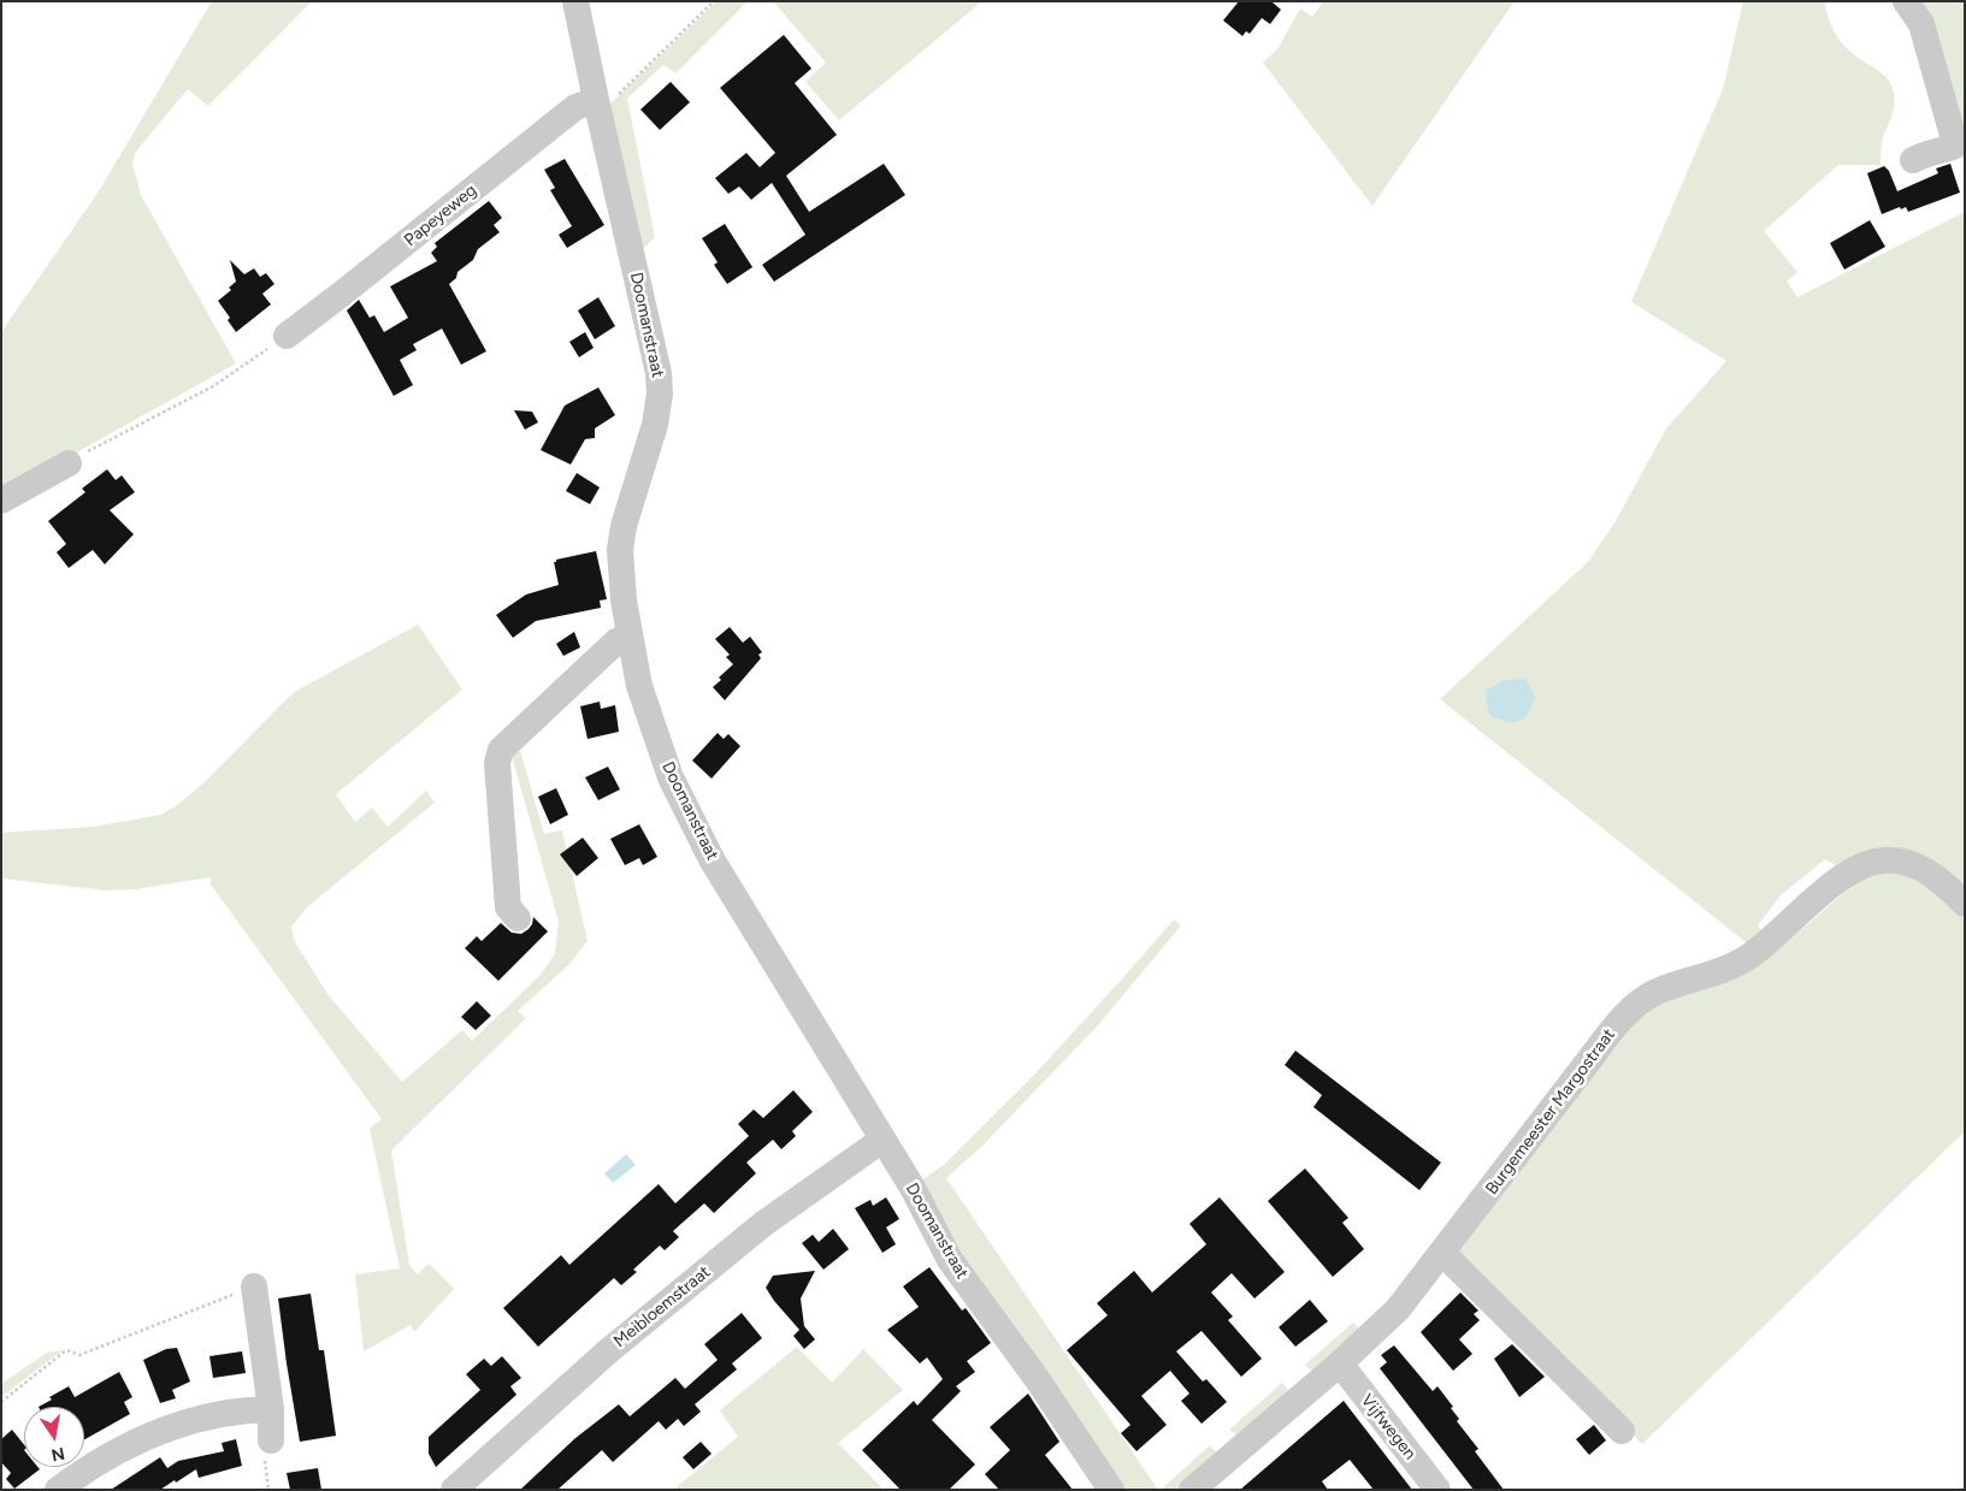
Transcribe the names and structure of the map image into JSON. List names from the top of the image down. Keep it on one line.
{"streets":{"street":["Papeyeweg","Doomanstraat","Burgemeester Margostraat","Meibloemstraat","Vijfwegen"]},"crossings":[["Papeyeweg","Doomanstraat"],["Doomanstraat","Meibloemstraat"],["Burgemeester Margostraat","Vijfwegen"]],"north":"bottom"}
